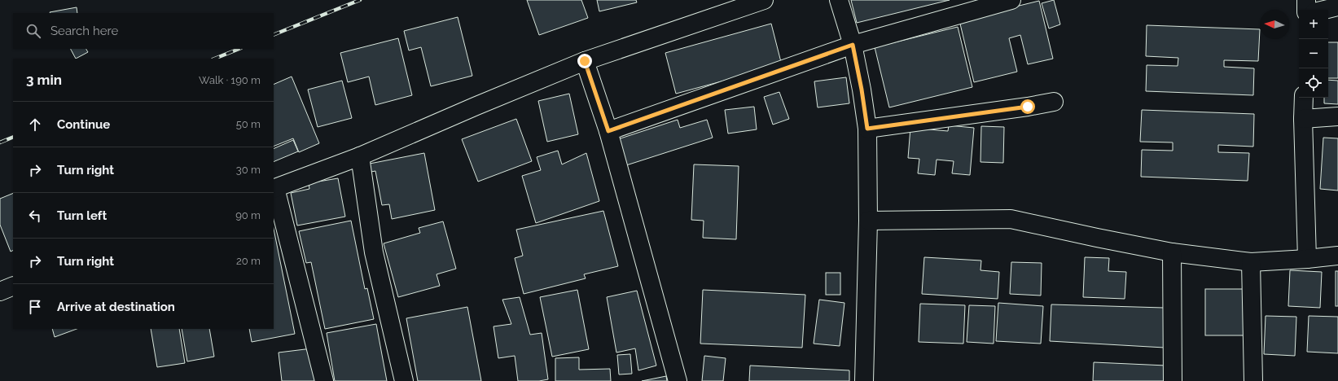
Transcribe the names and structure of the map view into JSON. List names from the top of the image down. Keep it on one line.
{"north":"left","page":{"map_buttons":["+","−"],"search":"Search here","heading":["3 min","Walk · 190 m"],"list":[["Continue","50 m"],["Turn right","30 m"],["Turn left","90 m"],["Turn right","20 m"],"Arrive at destination"]}}
